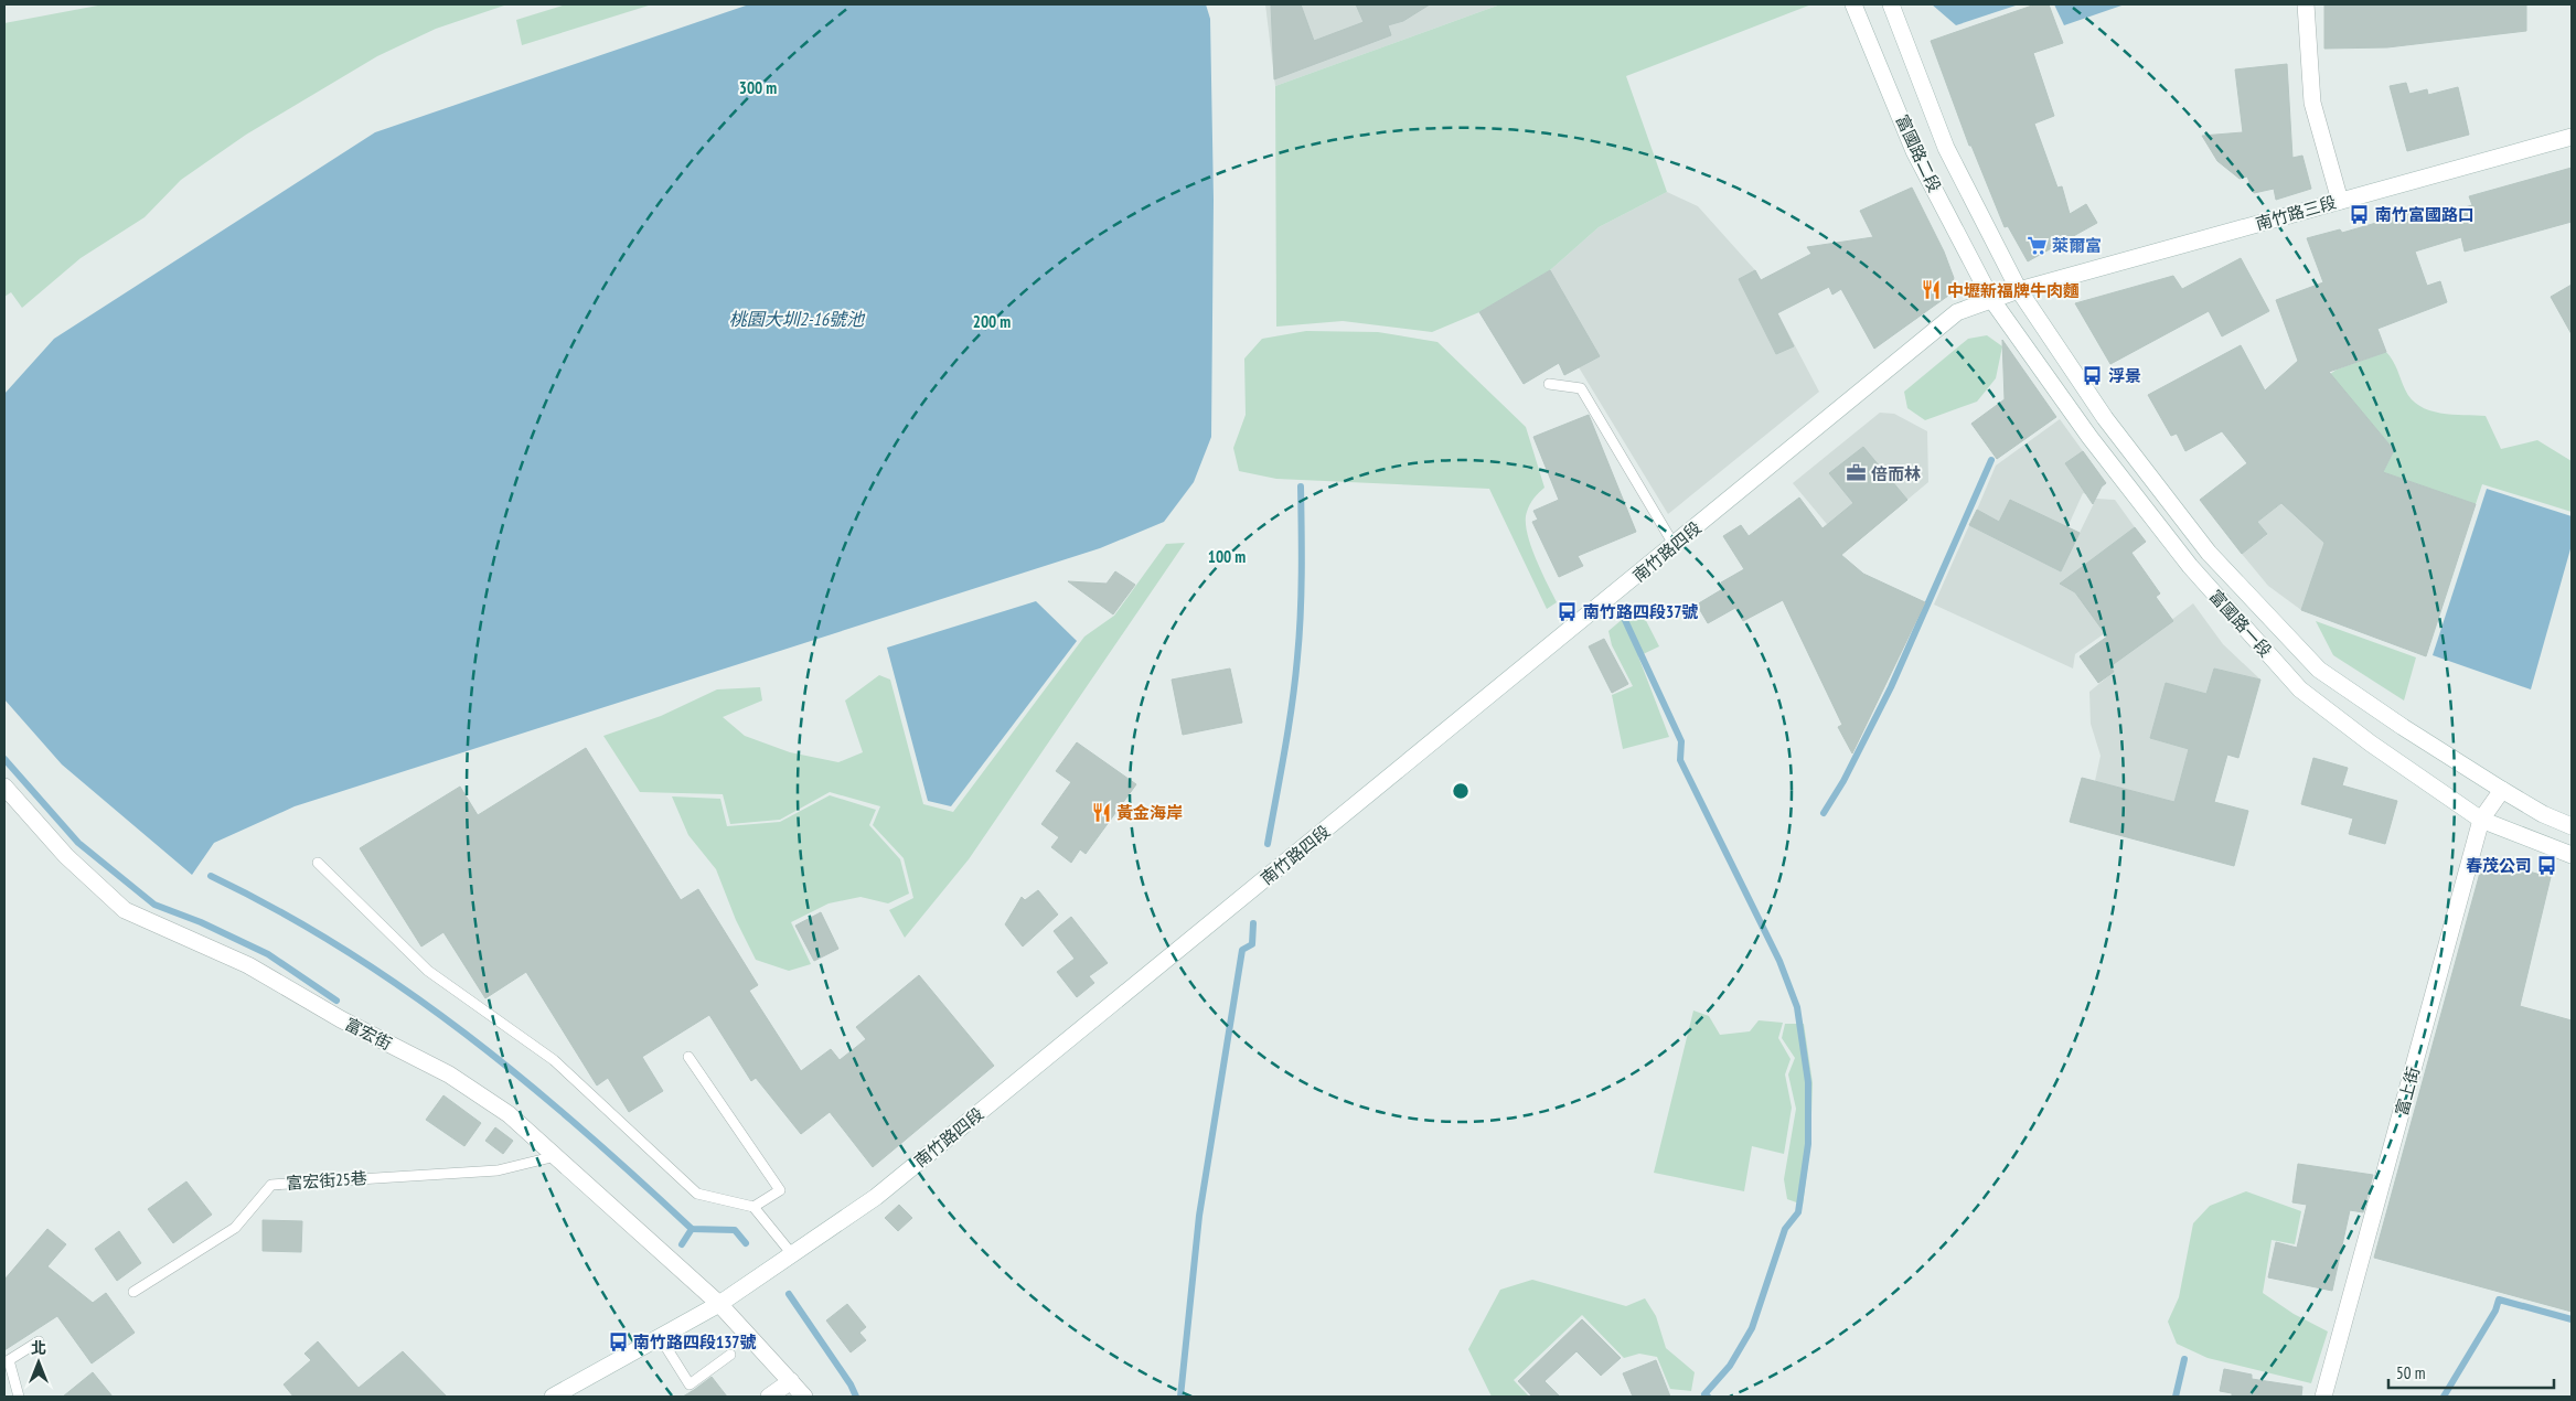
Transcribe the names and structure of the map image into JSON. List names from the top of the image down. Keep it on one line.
{"streets":{"street":["富國路二段","南竹路三段","南竹路四段","富國路一段","富宏街","富上街"],"lane":["富宏街25巷"]},"crossings":[["富國路二段","南竹路三段"],["富國路二段","南竹路四段"],["富國路二段","富國路一段"],["南竹路三段","南竹路四段"],["南竹路三段","富國路一段"],["南竹路四段","富國路一段"],["南竹路四段","富宏街"],["富國路一段","富上街"],["富宏街","富宏街25巷"]],"water":["桃園大圳2-16號池"],"places":{"bus stop":["南竹富國路口","浮景","南竹路四段37號","春茂公司","南竹路四段137號"],"supermarket":["萊爾富"],"restaurant":["中壢新福牌牛肉麵","黃金海岸"],"office":["倍而林"]},"scale_bar":"50 m","north":"top","rings":["300 m","200 m","100 m"]}
